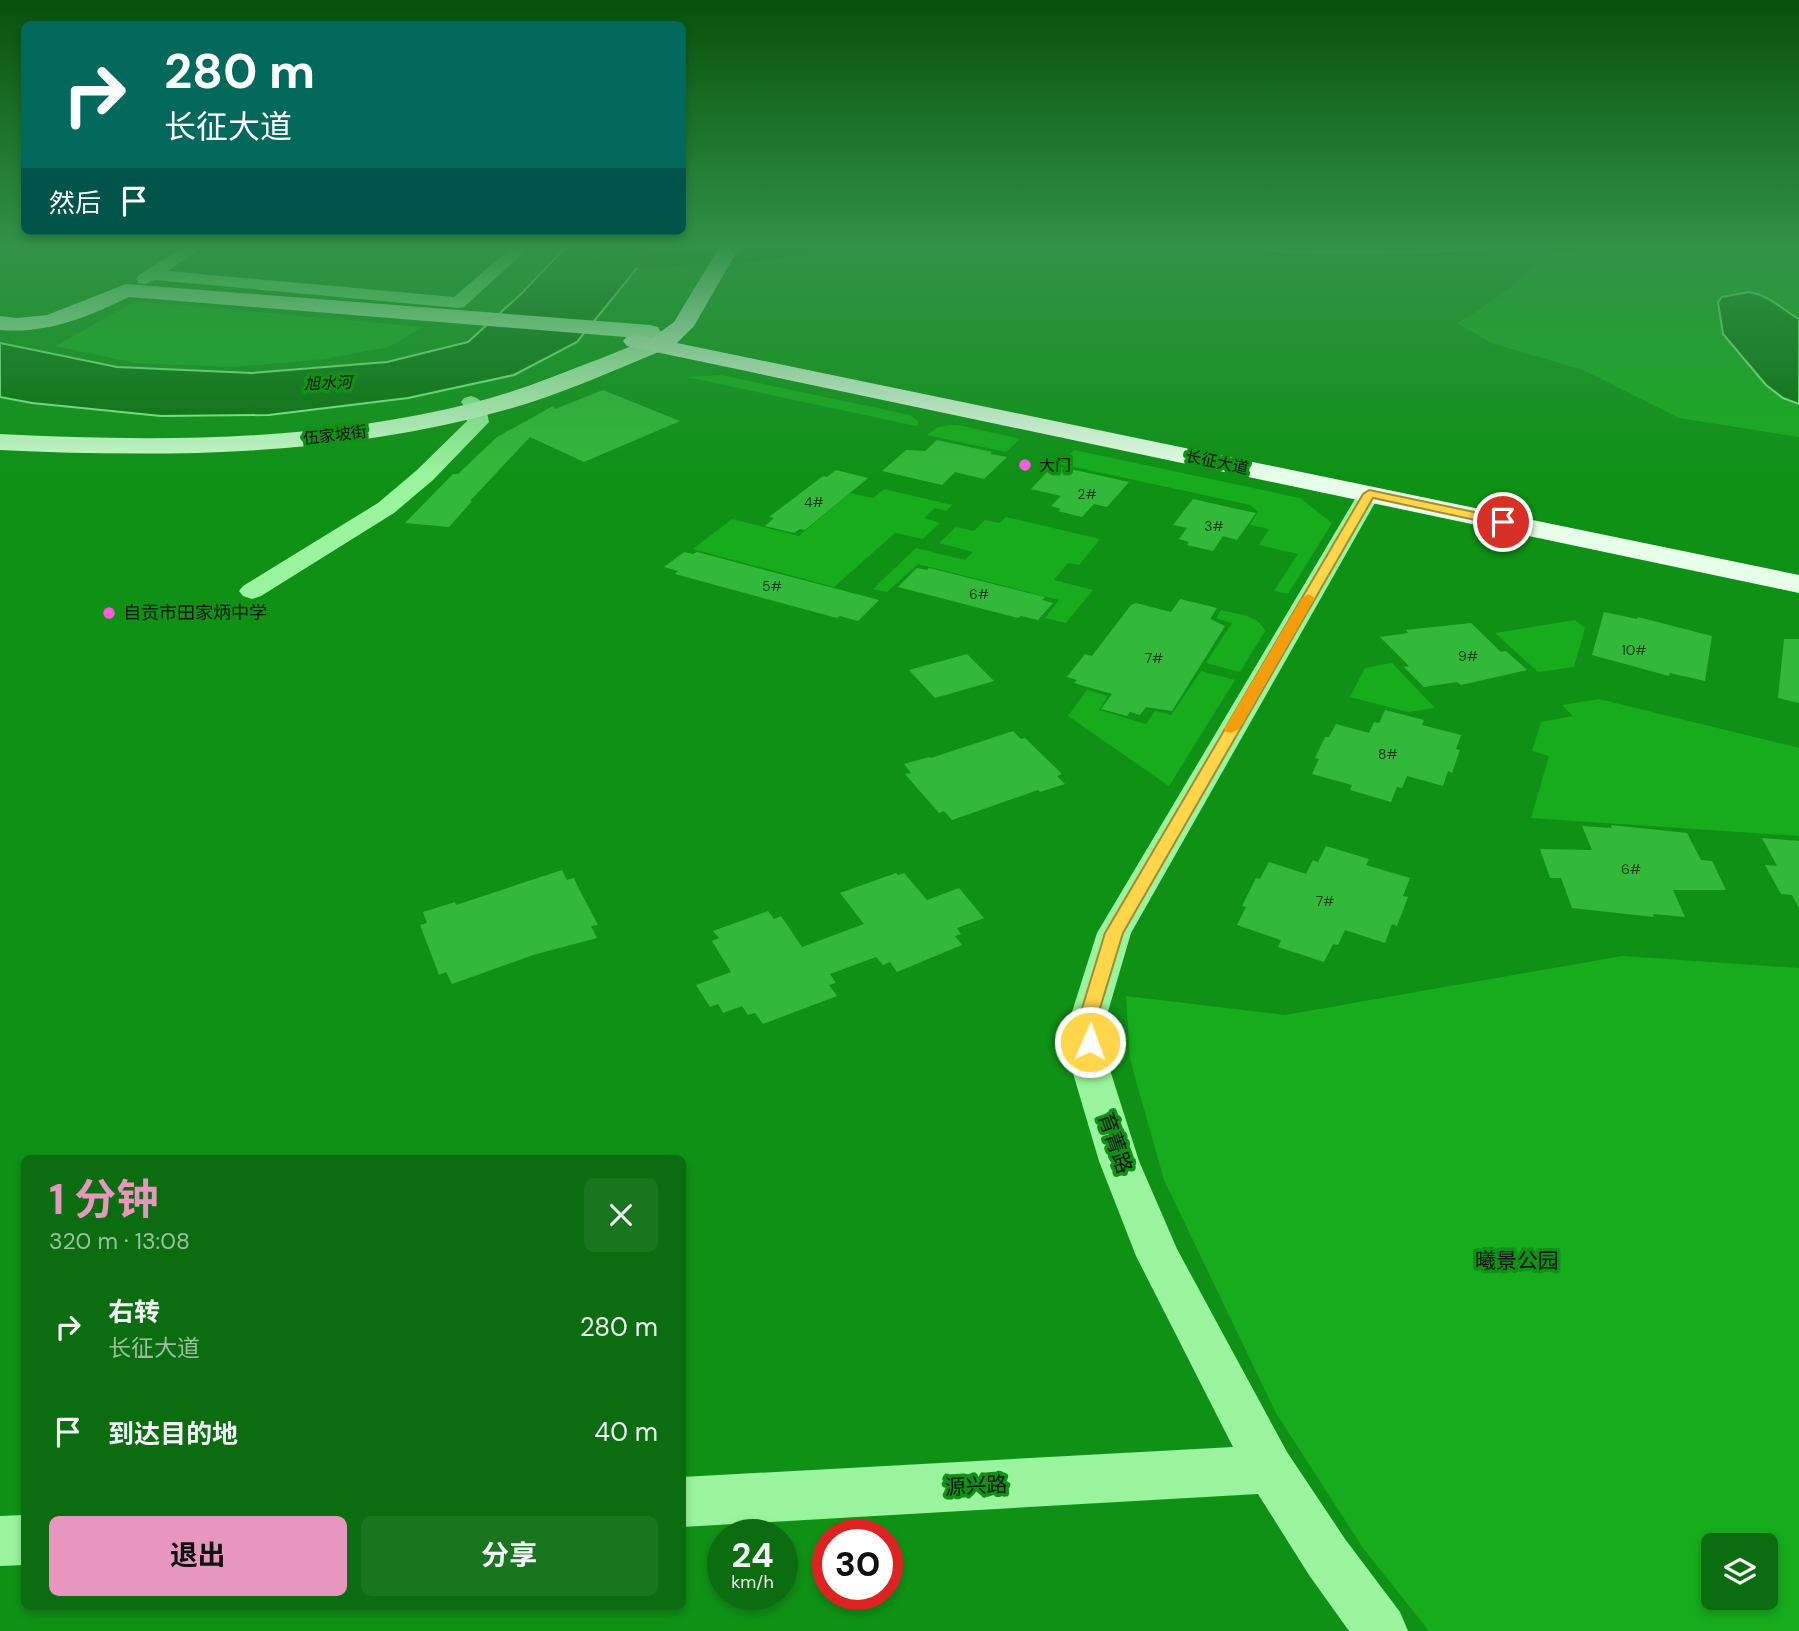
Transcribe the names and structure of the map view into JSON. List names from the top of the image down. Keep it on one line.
{"streets":{"main road":["长征大道"],"street":["伍家坡街","育菁路","源兴路"]},"crossings":[["伍家坡街","长征大道"],["长征大道","育菁路"],["育菁路","源兴路"]],"water":["旭水河"],"parks":["曦景公园"],"places":["大门","自贡市田家炳中学"],"house_numbers":["2#","4#","3#","5#","6#","10#","9#","7#","8#","6#","7#"],"page":{"turn":["280 m","长征大道"],"then":"然后","heading":["1 分钟","320 m · 13:08"],"list":[{"name":"右转","note":"长征大道","value":"280 m"},{"name":"到达目的地","value":"40 m"}],"buttons":["退出","分享"],"speed":"24 km/h","limit":"30"}}
